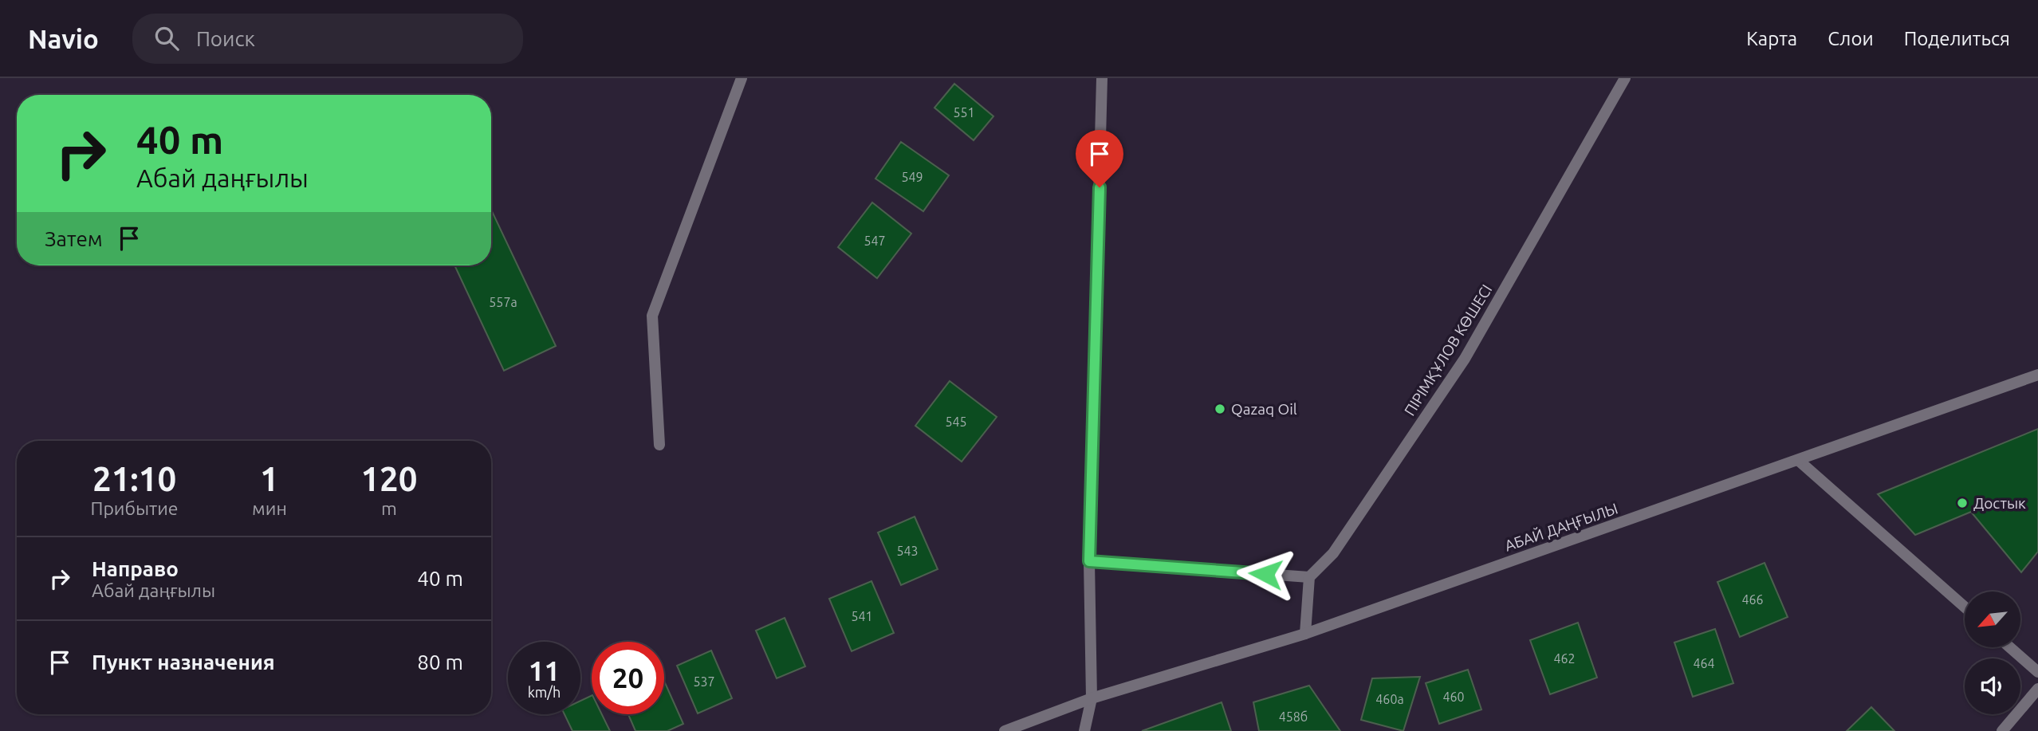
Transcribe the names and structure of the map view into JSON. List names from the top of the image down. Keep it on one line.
{"streets":{"street":["ПІРІМҚҰЛОВ КӨШЕСІ","АБАЙ ДАҢҒЫЛЫ"]},"places":["Qazaq Oil","Достык"],"house_numbers":["551","549","547","557а","545","543","466","541","462","464","537","460","460а","458б"],"north":"bottom left","page":{"header":"Navio","search":"Поиск","nav":["Карта","Слои","Поделиться"],"turn":["40 m","Абай даңғылы"],"then":"Затем","eta":["21:10","Прибытие","1","мин","120","m"],"list":[{"name":"Направо","note":"Абай даңғылы","value":"40 m"},{"name":"Пункт назначения","value":"80 m"}],"speed":"11 km/h","limit":"20"}}
